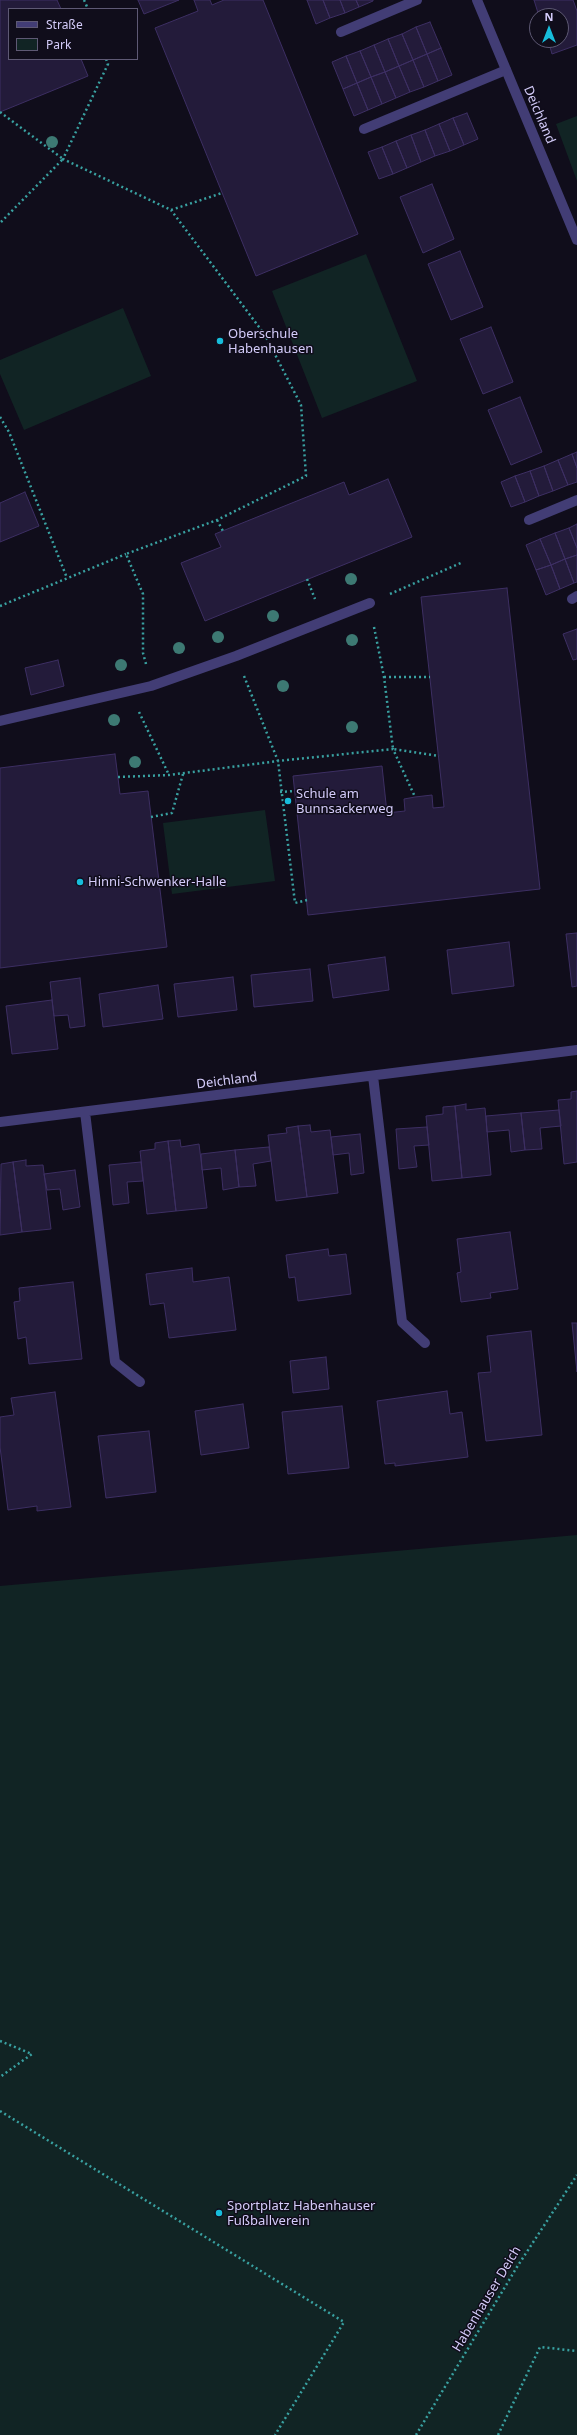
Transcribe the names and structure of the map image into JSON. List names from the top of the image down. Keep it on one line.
{"streets":{"street":["Deichland"],"path":["Habenhauser Deich"]},"places":["Oberschule Habenhausen","Schule am Bunnsackerweg","Hinni-Schwenker-Halle","Sportplatz Habenhauser Fußballverein"],"legend":["Straße","Park"],"north":"top"}
